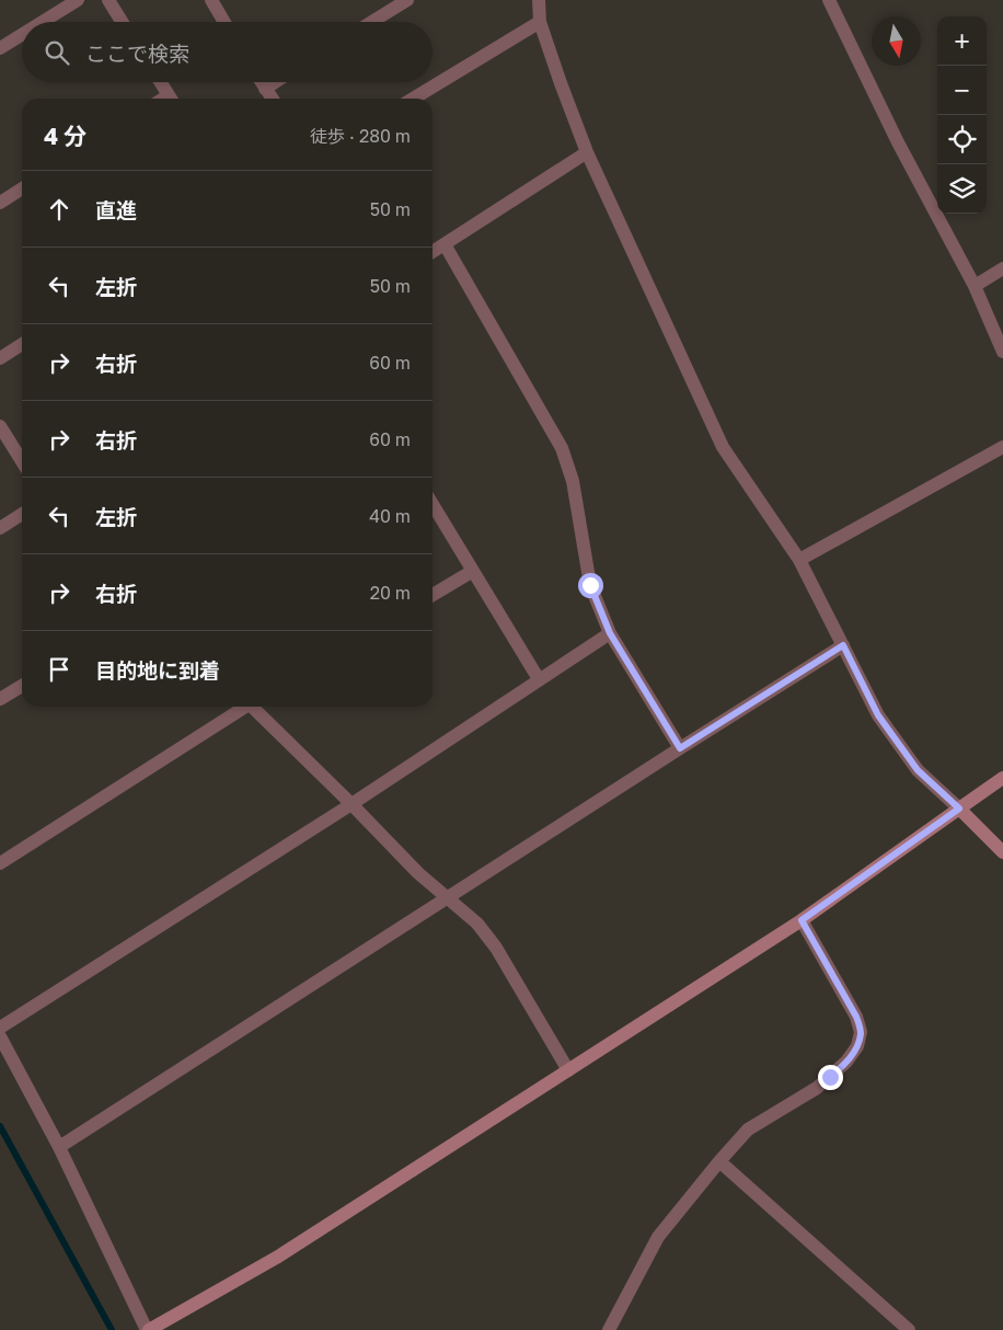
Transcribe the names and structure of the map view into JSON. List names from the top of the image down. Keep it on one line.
{"north":"bottom","page":{"map_buttons":["+","−"],"search":"ここで検索","heading":["4 分","徒歩 · 280 m"],"list":[["直進","50 m"],["左折","50 m"],["右折","60 m"],["右折","60 m"],["左折","40 m"],["右折","20 m"],"目的地に到着"]}}
